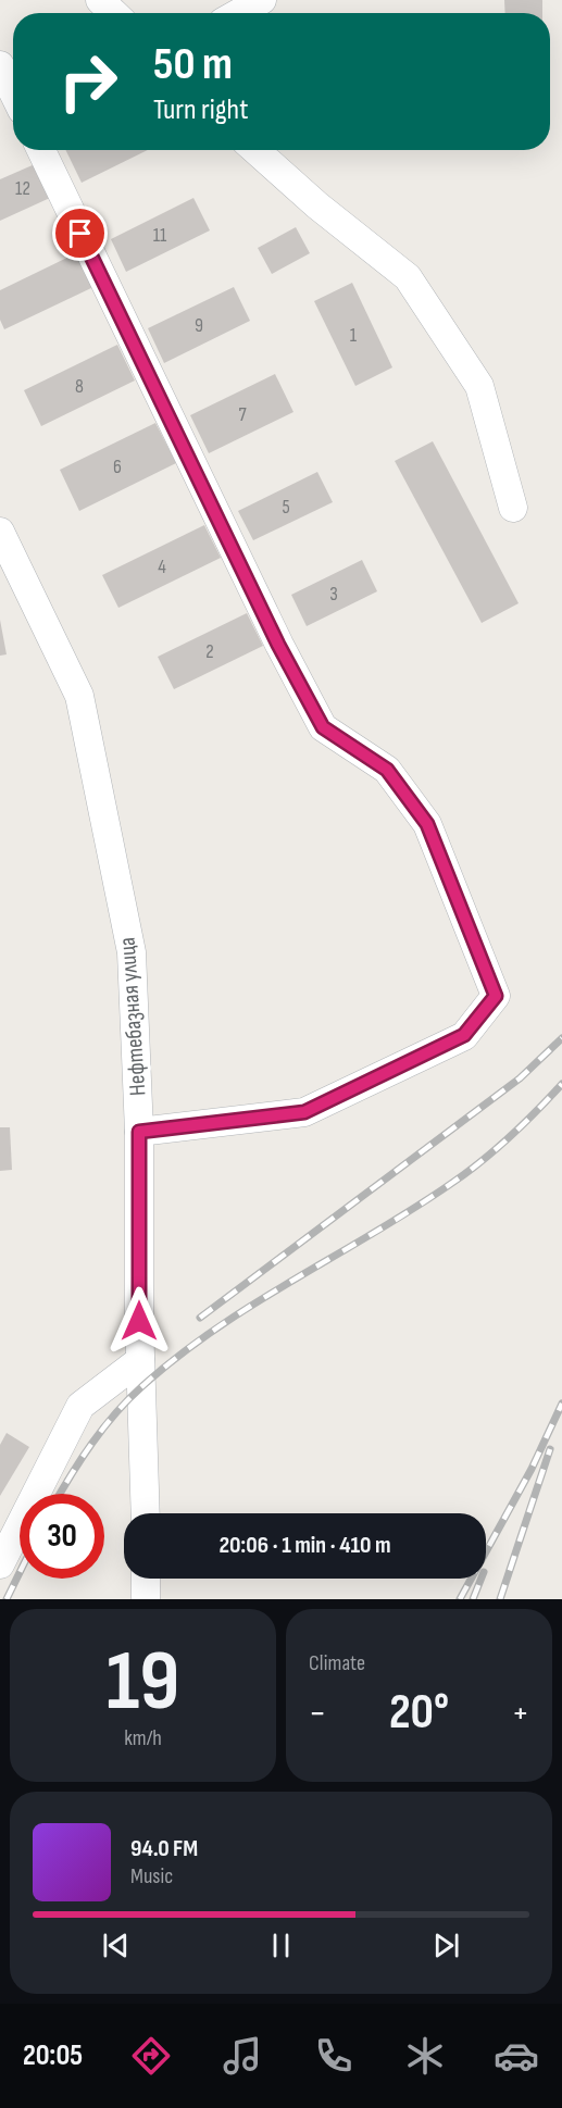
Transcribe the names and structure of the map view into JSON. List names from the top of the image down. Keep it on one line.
{"streets":{"street":["Нефтебазная улица"]},"house_numbers":["12","11","9","1","8","7","6","5","4","3","2"],"page":{"turn":["50 m","Turn right"],"limit":"30","trip":"20:06 · 1 min · 410 m","tile":[["19","km/h"],"Climate"],"heat":["−","20°","+"],"song":["94.0 FM","Music"],"tabs":"20:05"}}
